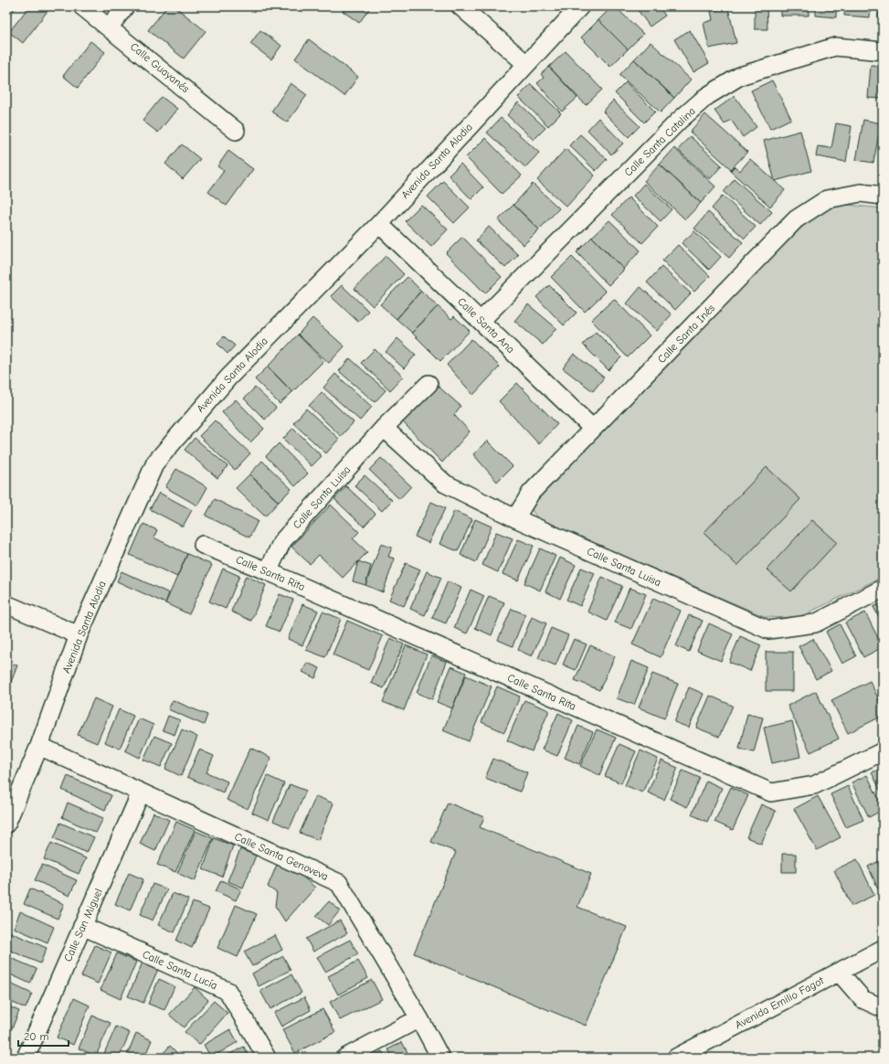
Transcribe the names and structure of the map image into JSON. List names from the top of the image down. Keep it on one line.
{"streets":{"street":["Calle Guayanés","Calle Santa Catalina","Avenida Santa Alodia","Calle Santa Ana","Calle Santa Inés","Calle Santa Luisa","Calle Santa Rita","Calle Santa Genoveva","Calle San Miguel","Calle Santa Lucía","Avenida Emilio Fagot"]},"crossings":[["Calle Santa Catalina","Calle Santa Ana"],["Avenida Santa Alodia","Calle Santa Ana"],["Avenida Santa Alodia","Calle Santa Genoveva"],["Calle Santa Ana","Calle Santa Inés"],["Calle Santa Inés","Calle Santa Luisa"],["Calle Santa Luisa","Calle Santa Rita"],["Calle Santa Genoveva","Calle San Miguel"],["Calle San Miguel","Calle Santa Lucía"]],"scale_bar":"20 m"}
